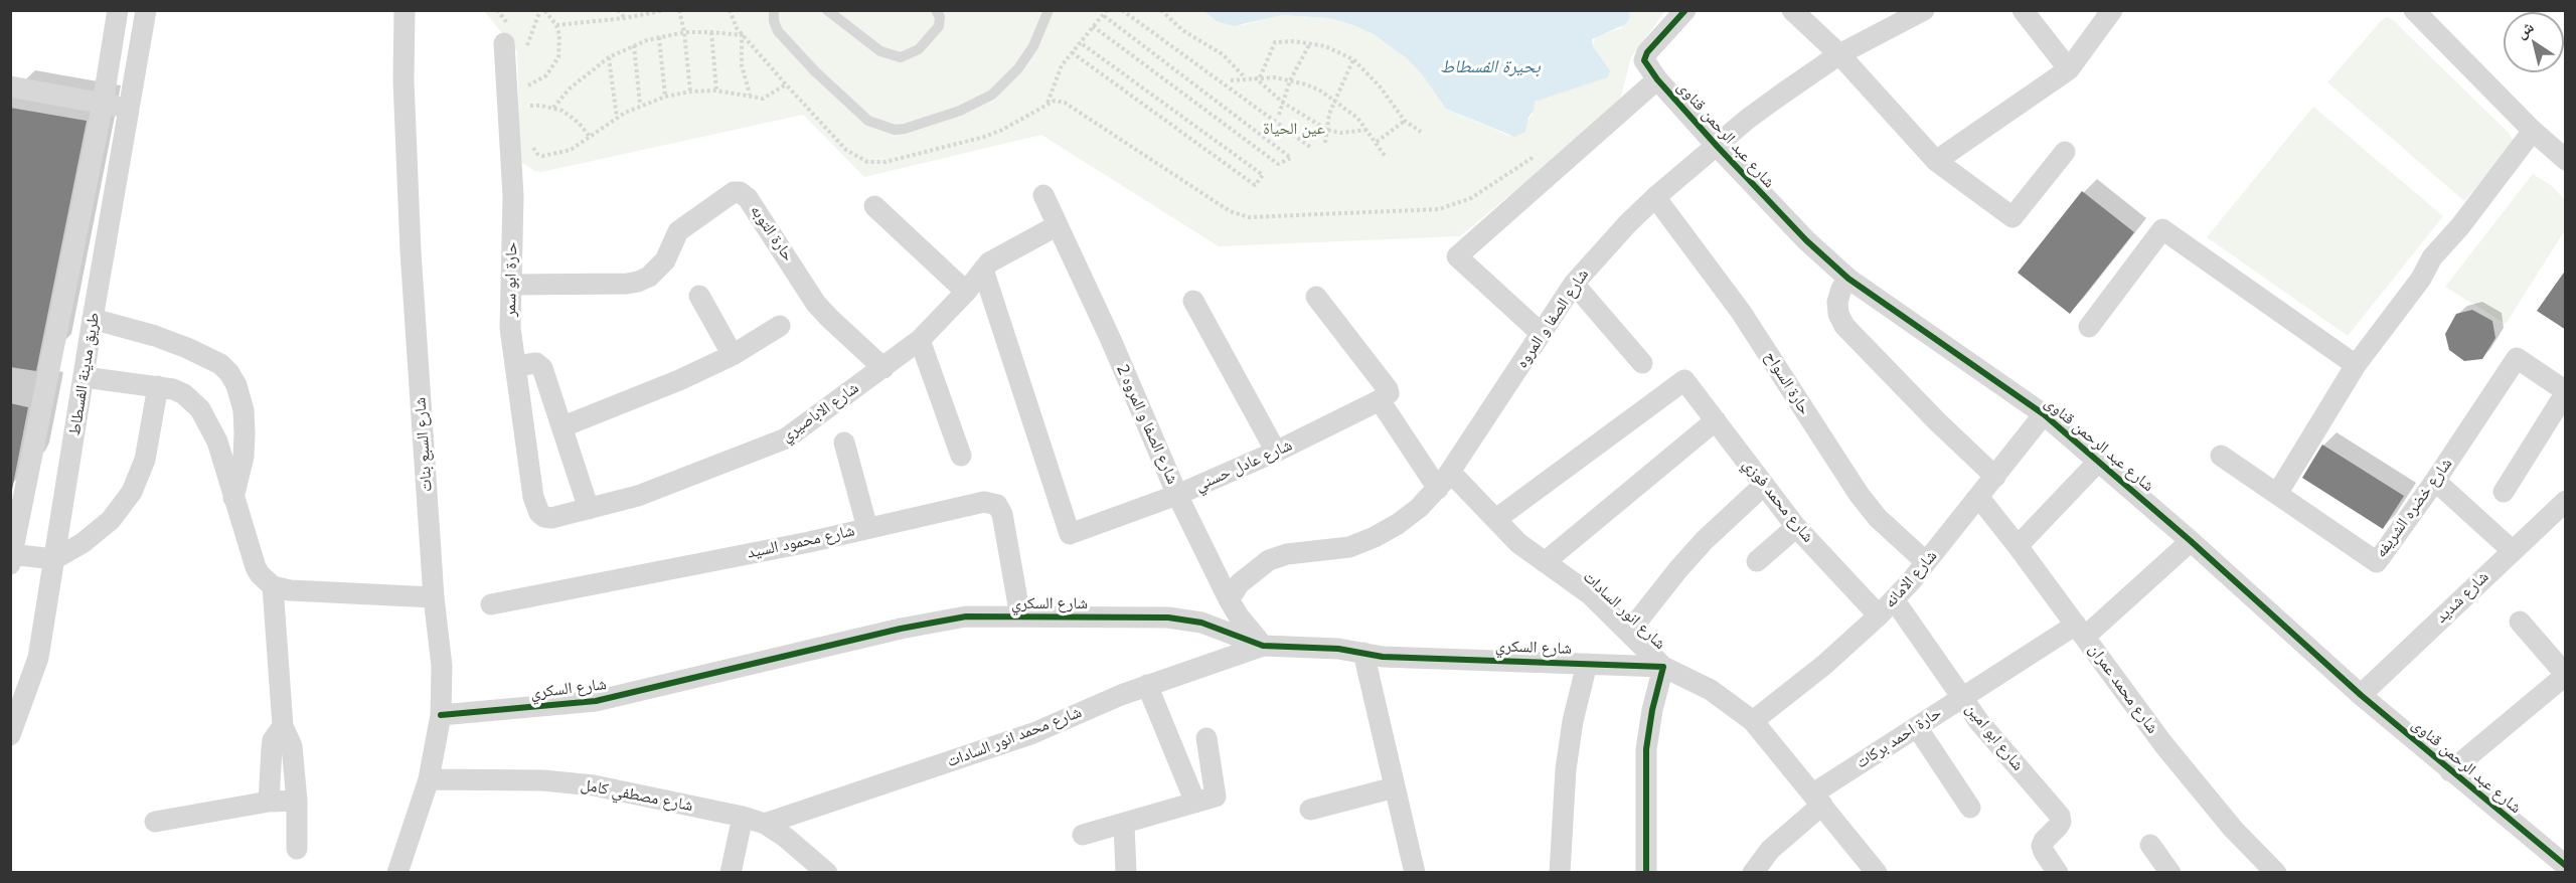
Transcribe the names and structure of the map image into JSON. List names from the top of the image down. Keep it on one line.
{"streets":{"street":["شارع عبد الرحمن قناوى","حارة التوبه","حارة ابو سمر","شارع الصفا و المروه","طريق مدينة الفسطاط","حارة السواح","شارع الاباصيري","شارع الصفا و المروه 2","شارع السبع بنات","شارع عادل حسني","شارع محمد فوزي","شارع خضره الشريفه","شارع محمود السيد","شارع الامانه","شارع شديد","شارع السكري","شارع انور السادات","شارع محمد عمران","شارع محمد انور السادات","شارع ابو امين","حارة احمد بركات","شارع مصطفي كامل"]},"crossings":[["شارع عبد الرحمن قناوى","شارع الصفا و المروه"],["شارع عبد الرحمن قناوى","شارع الامانه"],["شارع عبد الرحمن قناوى","شارع شديد"],["شارع عبد الرحمن قناوى","حارة احمد بركات"],["حارة التوبه","حارة ابو سمر"],["حارة التوبه","شارع الاباصيري"],["حارة ابو سمر","شارع الاباصيري"],["شارع الصفا و المروه","حارة السواح"],["شارع الصفا و المروه","شارع الصفا و المروه 2"],["شارع الصفا و المروه","شارع انور السادات"],["حارة السواح","شارع الامانه"],["شارع الاباصيري","شارع الصفا و المروه 2"],["شارع الاباصيري","شارع عادل حسني"],["شارع الصفا و المروه 2","شارع عادل حسني"],["شارع الصفا و المروه 2","شارع السكري"],["شارع الصفا و المروه 2","شارع محمد انور السادات"],["شارع السبع بنات","شارع السكري"],["شارع السبع بنات","شارع مصطفي كامل"],["شارع عادل حسني","شارع انور السادات"],["شارع محمد فوزي","شارع الامانه"],["شارع محمد فوزي","شارع انور السادات"],["شارع محمود السيد","شارع السكري"],["شارع الامانه","شارع انور السادات"],["شارع الامانه","شارع محمد عمران"],["شارع الامانه","شارع ابو امين"],["شارع السكري","شارع انور السادات"],["شارع السكري","شارع محمد انور السادات"],["شارع انور السادات","حارة احمد بركات"],["شارع محمد عمران","حارة احمد بركات"],["شارع محمد انور السادات","شارع مصطفي كامل"],["شارع ابو امين","حارة احمد بركات"]],"water":["بحيرة الفسطاط"],"parks":["عين الحياة"],"north":"top left"}
